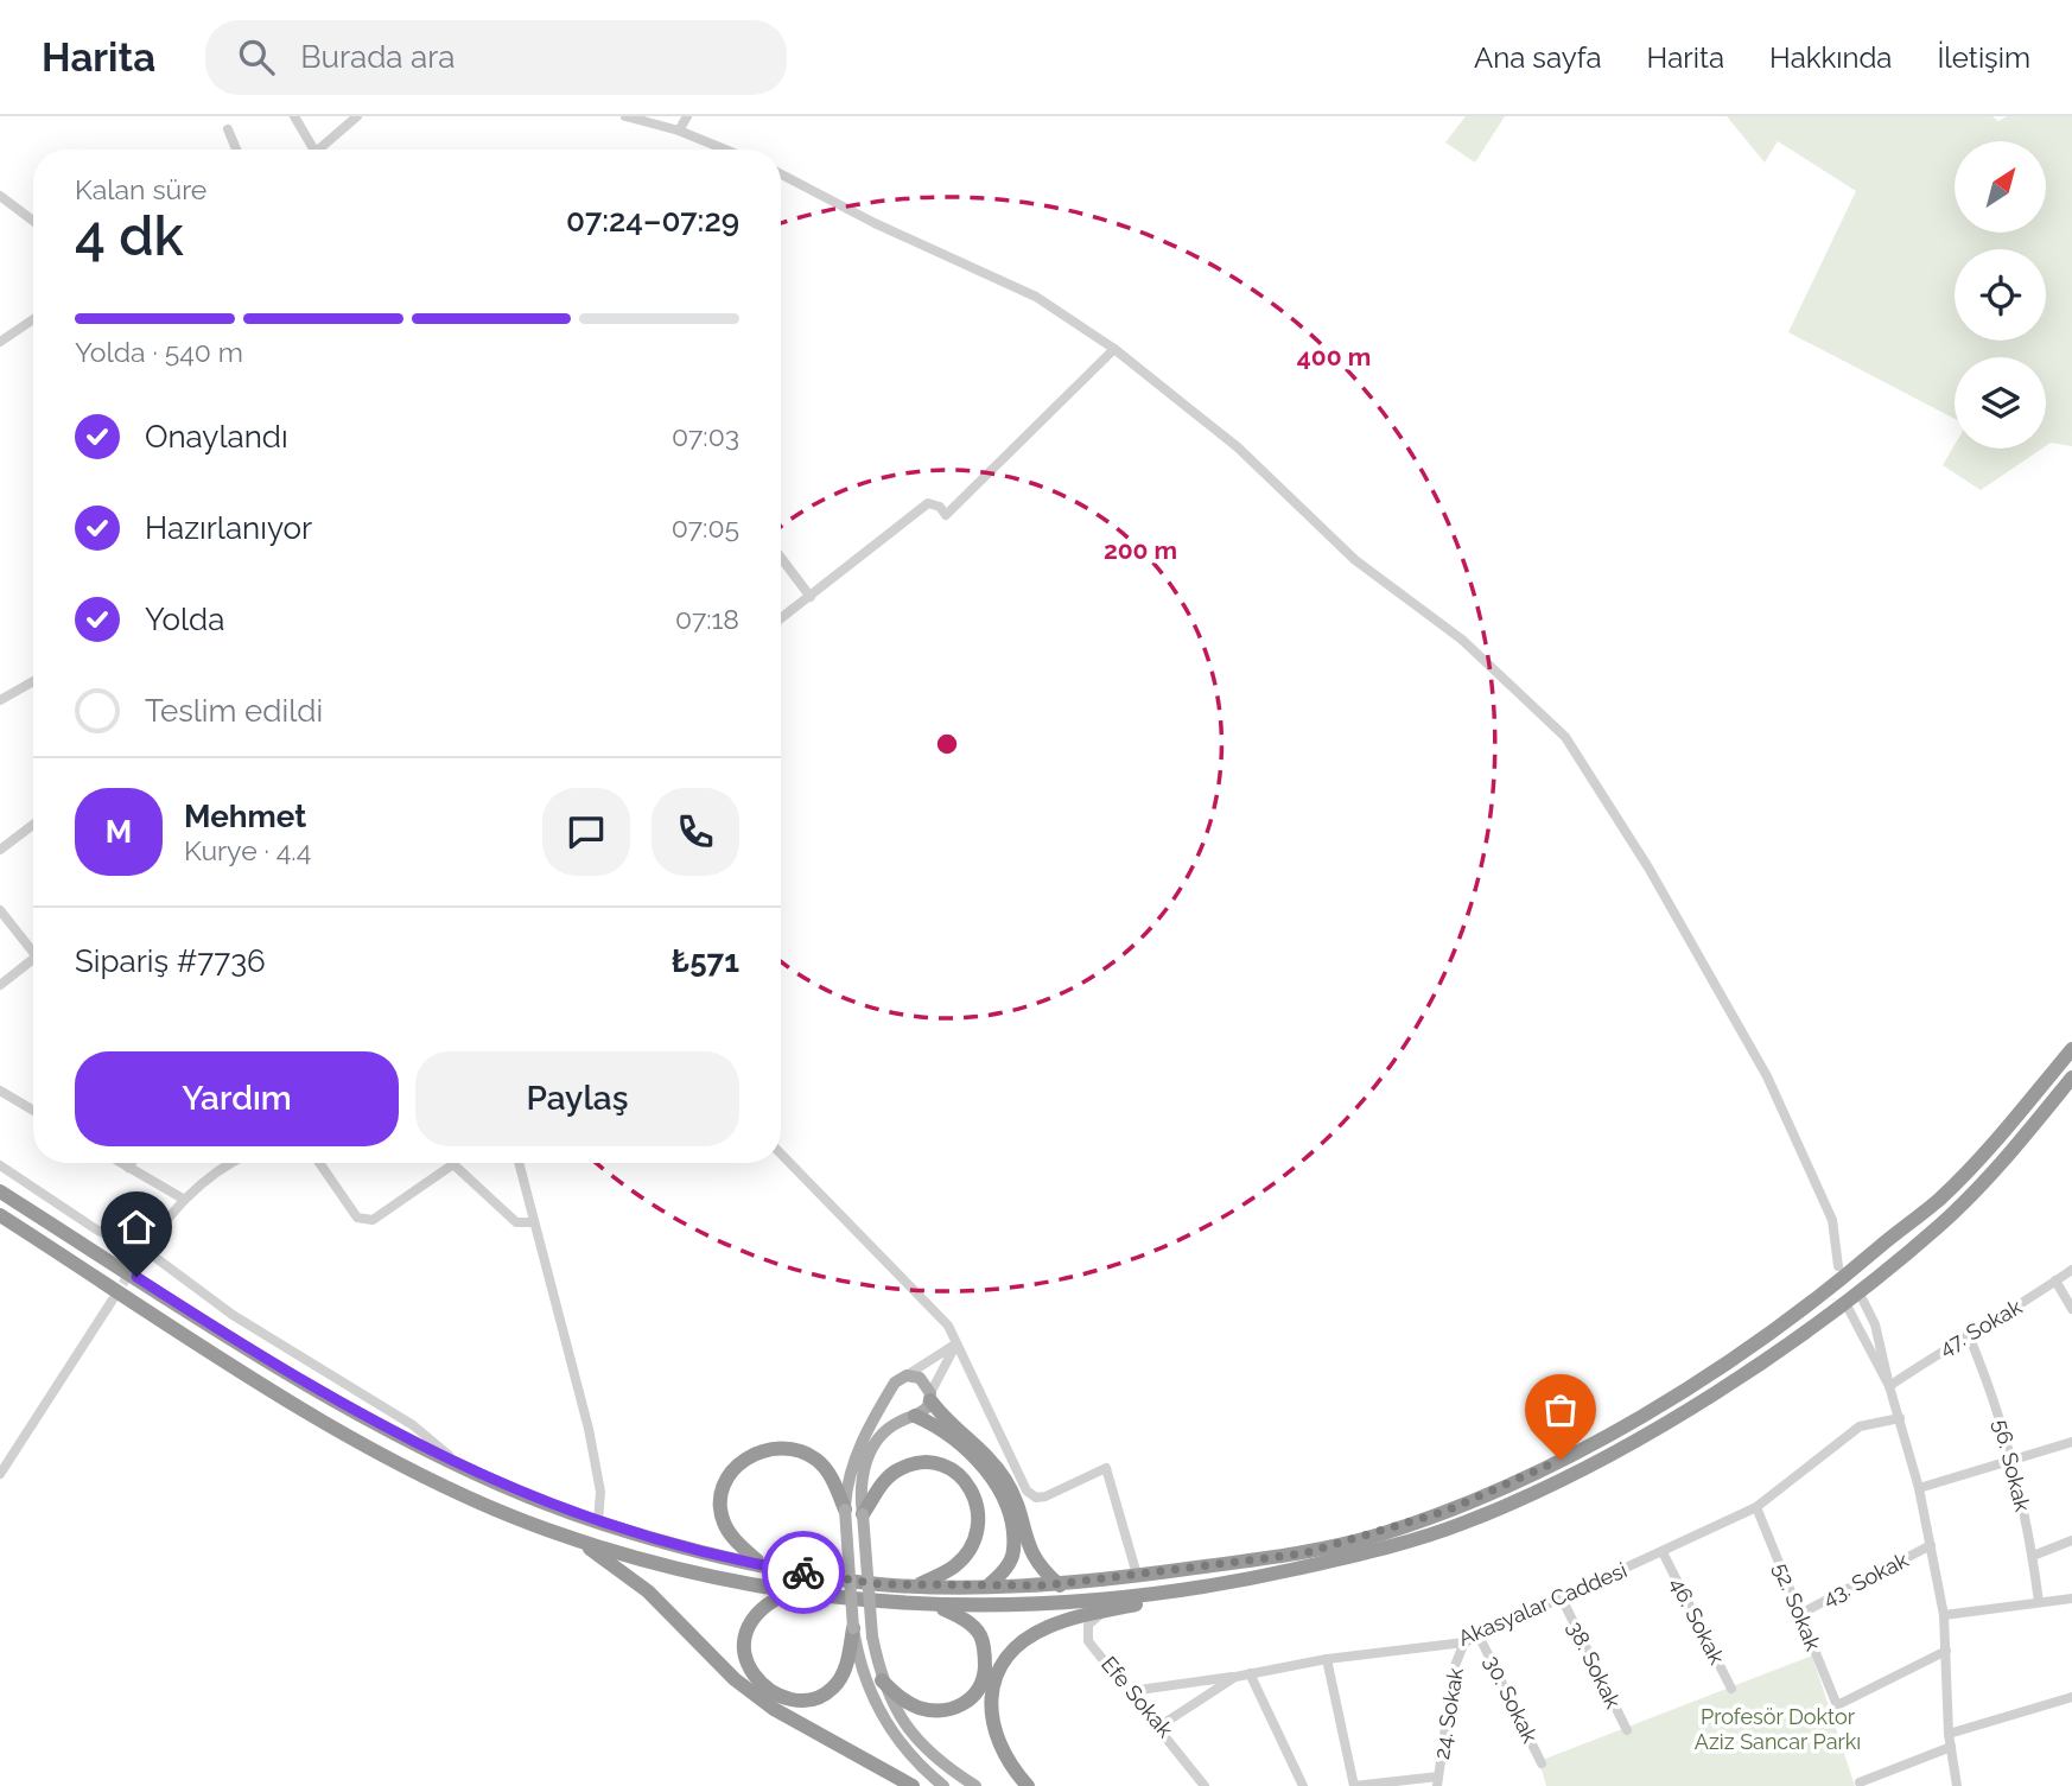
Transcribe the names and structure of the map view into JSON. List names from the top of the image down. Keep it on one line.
{"streets":{"street":["47. Sokak","56. Sokak","43. Sokak","Akasyalar Caddesi","52. Sokak","46. Sokak","38. Sokak","Efe Sokak","30. Sokak","24. Sokak"]},"crossings":[["47. Sokak","56. Sokak"],["43. Sokak","52. Sokak"],["Akasyalar Caddesi","52. Sokak"],["Akasyalar Caddesi","46. Sokak"],["Akasyalar Caddesi","38. Sokak"],["Akasyalar Caddesi","Efe Sokak"],["Akasyalar Caddesi","30. Sokak"],["Akasyalar Caddesi","24. Sokak"]],"parks":["Profesör Doktor Aziz Sancar Parkı"],"north":"top right","page":{"header":"Harita","search":"Burada ara","nav":["Ana sayfa","Harita","Hakkında","İletişim"],"heading":["4 dk","Kalan süre","07:24–07:29"],"panel":["Mehmet","Kurye · 4.4","Sipariş #7736","₺571"],"bar":"Yolda · 540 m","list":[["Onaylandı","07:03"],["Hazırlanıyor","07:05"],["Yolda","07:18"],"Teslim edildi"],"round":"M","buttons":["Yardım","Paylaş"]},"rings":["400 m","200 m"]}
